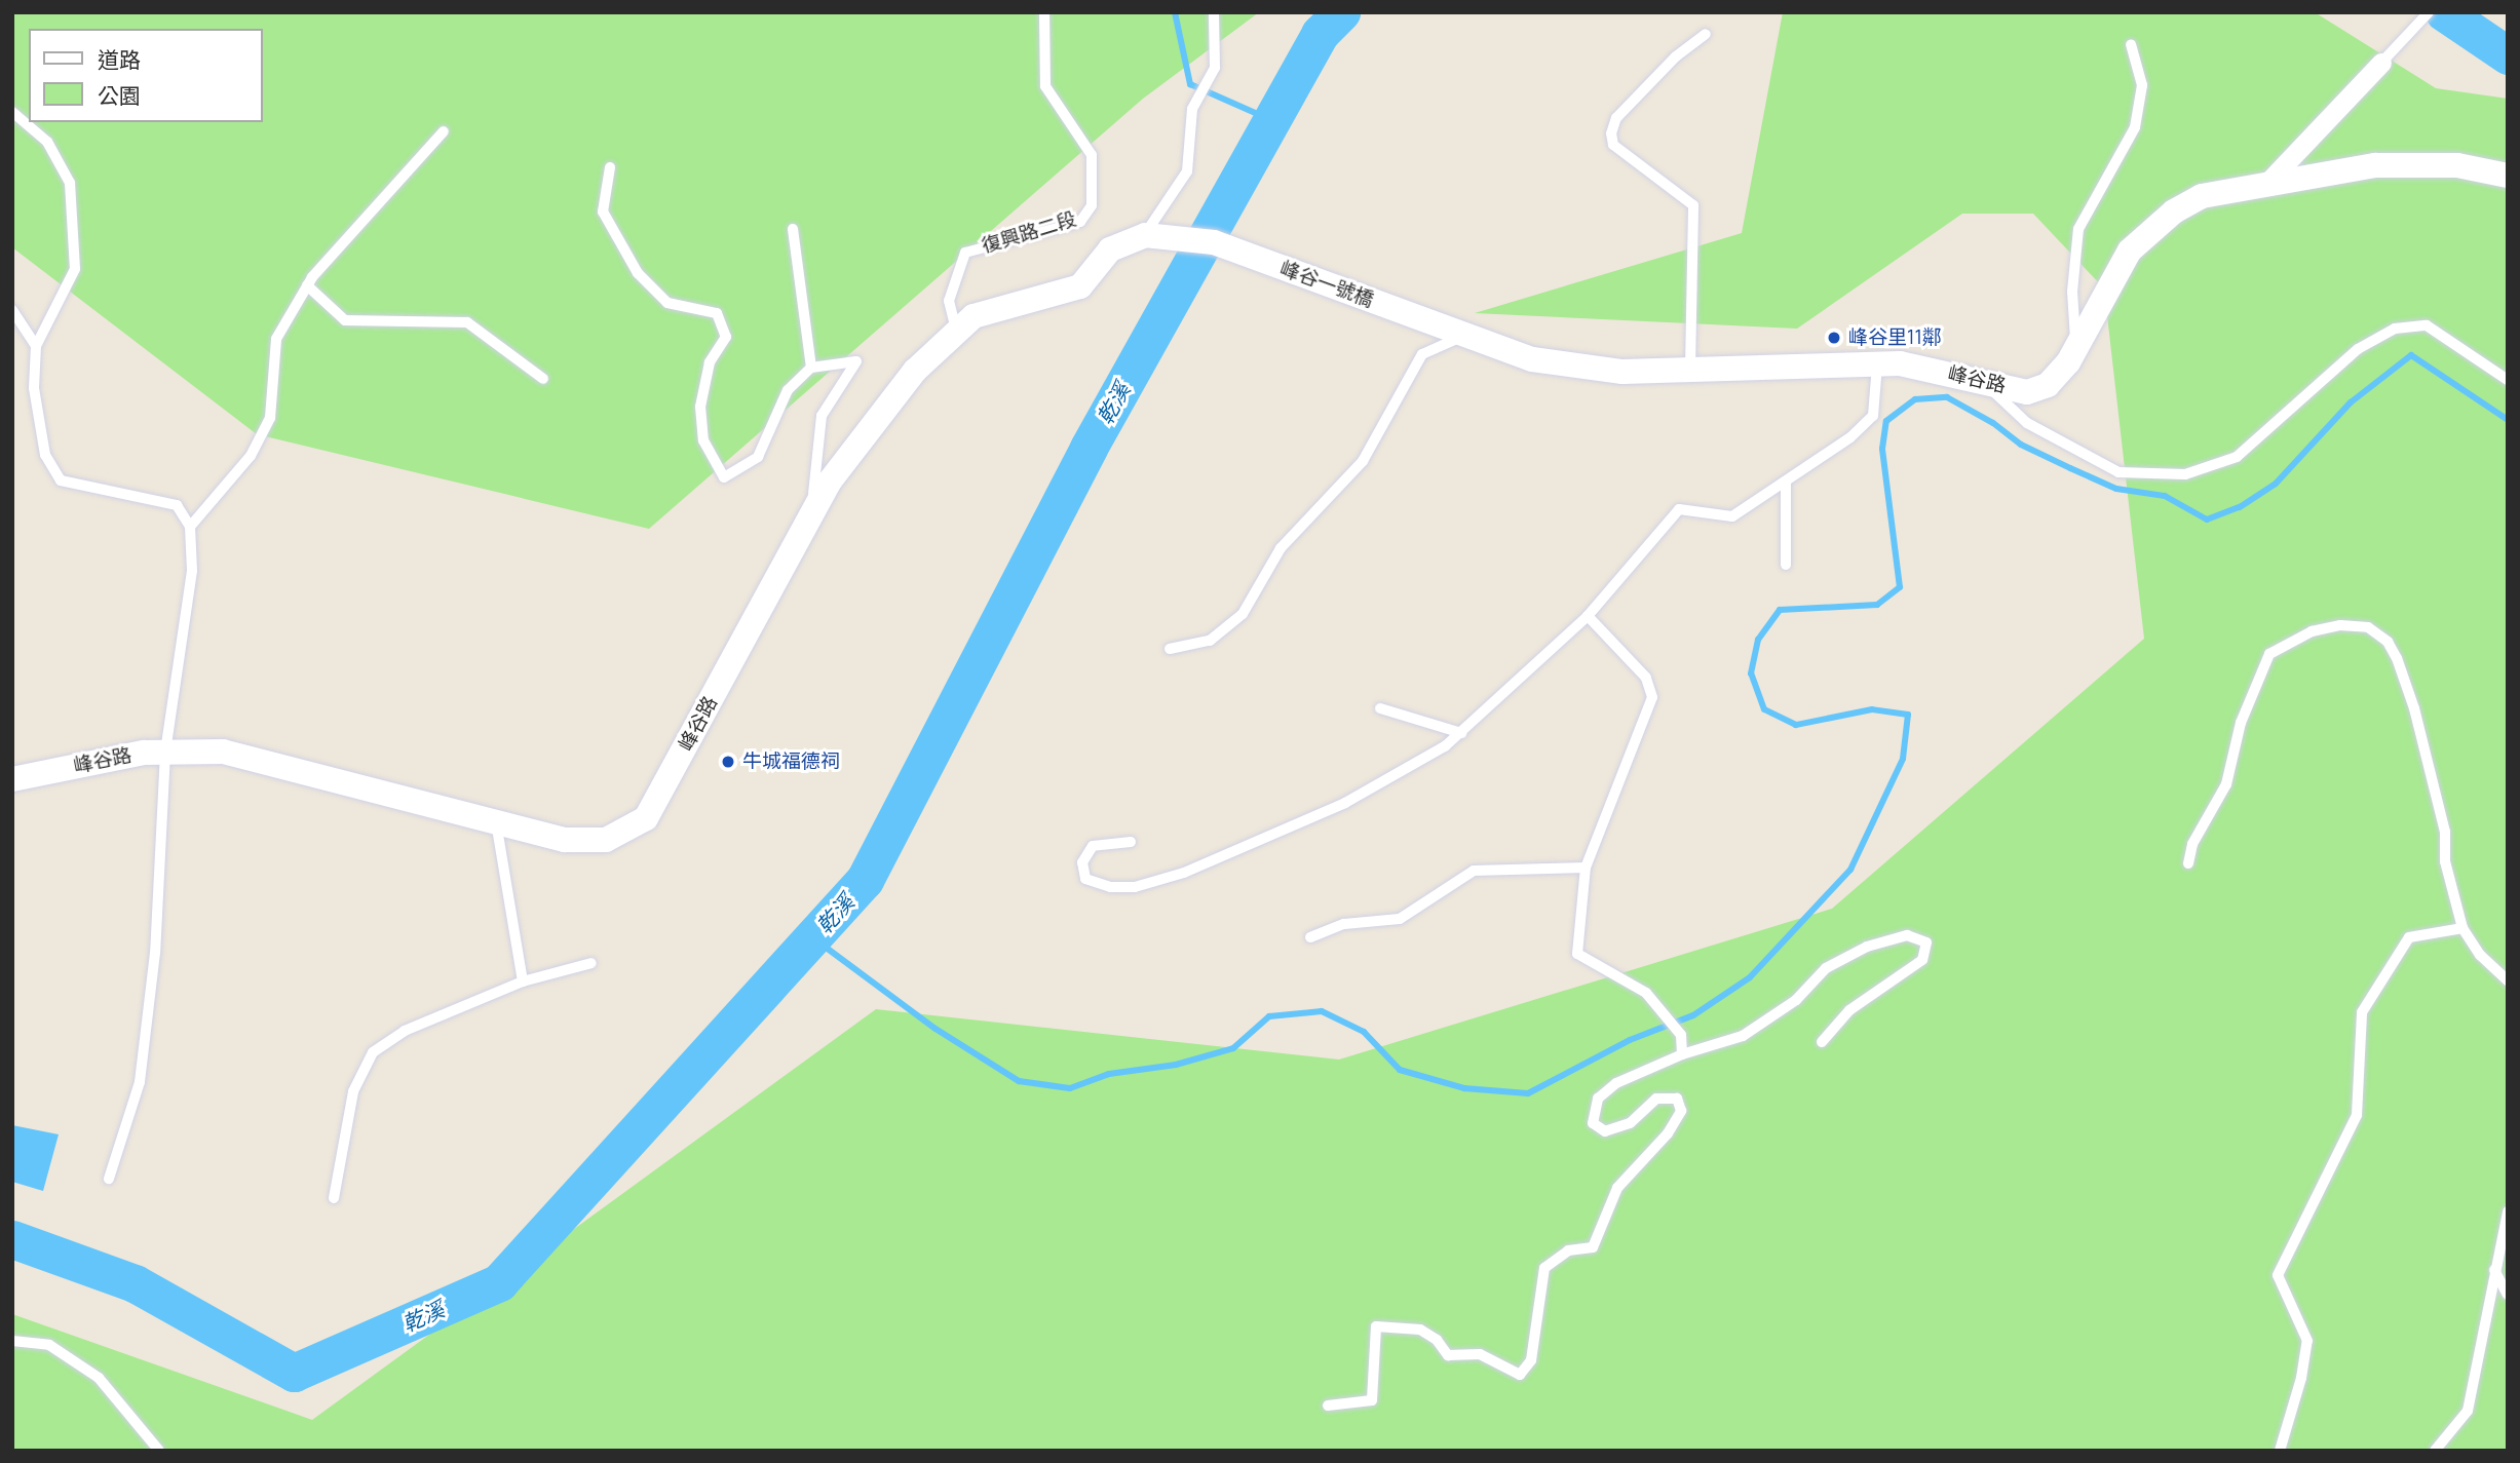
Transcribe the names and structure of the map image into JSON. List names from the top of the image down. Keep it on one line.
{"streets":{"street":["峰谷一號橋","峰谷路"],"lane":["復興路二段"]},"crossings":[["復興路二段","峰谷路"],["峰谷一號橋","峰谷路"]],"water":["乾溪"],"places":["峰谷里11鄰","牛城福德祠"],"legend":["道路","公園"]}
